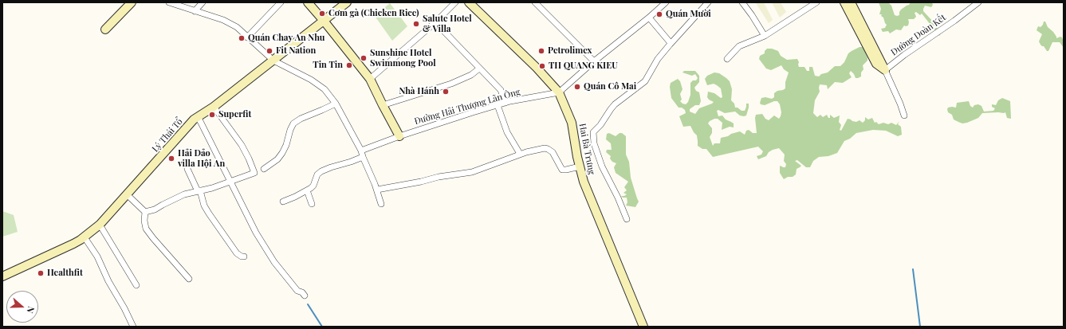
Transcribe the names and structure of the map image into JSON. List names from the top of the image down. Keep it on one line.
{"streets":{"street":["Đường Đoàn Kết","Đường Hải Thượng Lãn Ông","Lý Thái Tổ","Hai Bà Trưng"]},"crossings":[["Đường Hải Thượng Lãn Ông","Hai Bà Trưng"]],"places":["Cơm gà (Chicken Rice)","Quán Mười","Salute Hotel & Villa","Quán Chay An Nhu","Fit Nation","Petrolimex","Sunshine Hotel Swimmong Pool","Tin Tin","TH QUANG KIEU","Quán Cô Mai","Nhà Hánh","Superfit","Hải Đảo villa Hội An","Healthfit"],"north":"right"}
